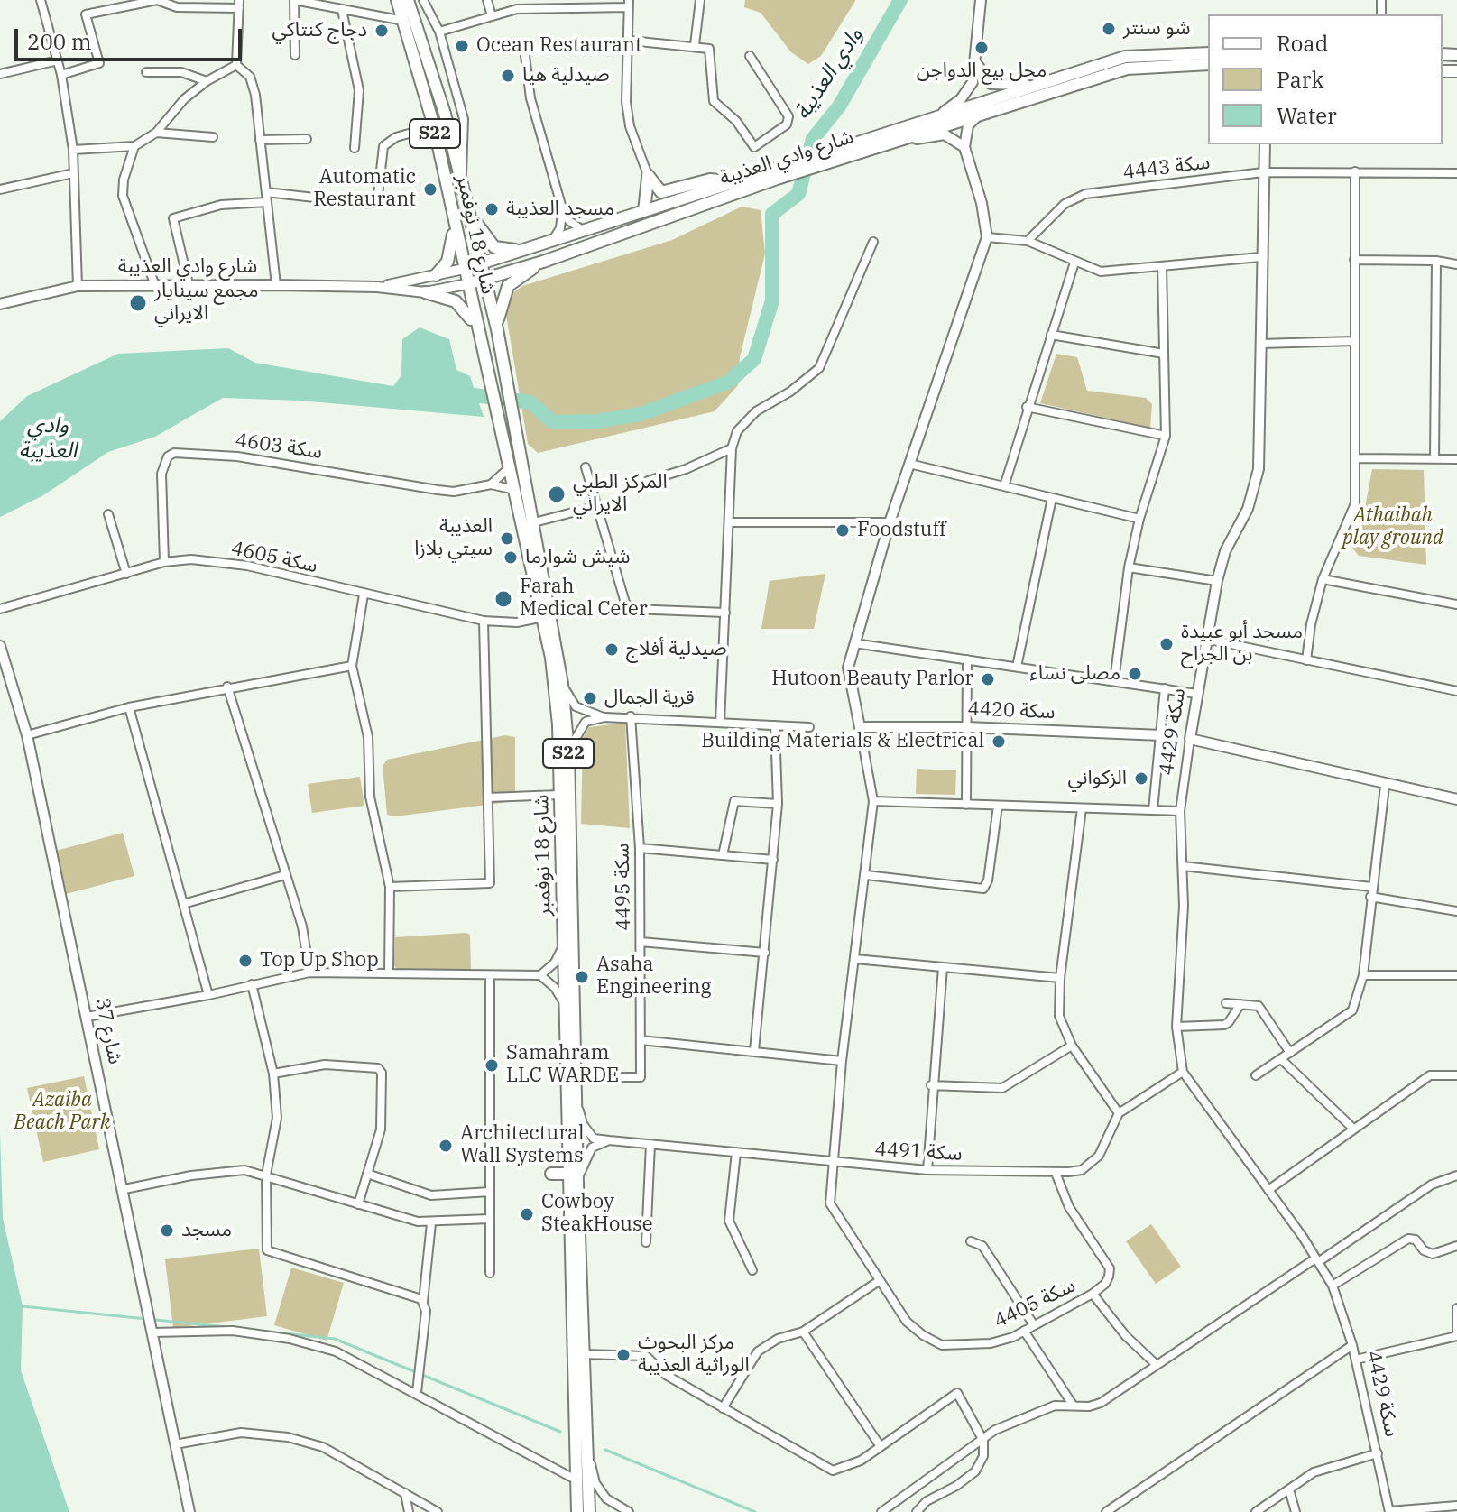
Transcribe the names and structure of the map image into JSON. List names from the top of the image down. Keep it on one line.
{"streets":{"main road":["S22","شارع وادي العذيبة","شارع 18 نوفمبر"],"street":["سكة 4443","سكة 4603","سكة 4605","سكة 4420","سكة 4429","سكة 4495","شارع 37","سكة 4491","سكة 4405"]},"crossings":[["شارع وادي العذيبة","شارع 18 نوفمبر"],["سكة 4443","سكة 4429"],["شارع 18 نوفمبر","سكة 4603"],["شارع 18 نوفمبر","سكة 4605"],["شارع 18 نوفمبر","سكة 4495"],["سكة 4603","سكة 4605"],["سكة 4420","سكة 4405"],["سكة 4491","سكة 4405"]],"water":["وادي العذيبة"],"parks":["Athaibah play ground","Azaiba Beach Park"],"places":["شو سنتر","دجاج كنتاكي","Ocean Restaurant","محل بيع الدواجن","صيدلية هيا","Automatic Restaurant","مسجد العذيبة","مجمع سينايار الايراني","المركز الطبي الايراني","Foodstuff","العذيبة سيتي بلازا","شيش شوارما","Farah Medical Ceter","مسجد أبو عبيدة بن الجراح","صيدلية أفلاج","مصلى نساء","Hutoon Beauty Parlor","قرية الجمال","Building Materials & Electrical","الزكواني","Top Up Shop","Asaha Engineering","Samahram LLC WARDE","Architectural Wall Systems","Cowboy SteakHouse","مسجد","مركز البحوث الوراثية العذيبة"],"legend":["Road","Park","Water"],"scale_bar":"200 m"}
